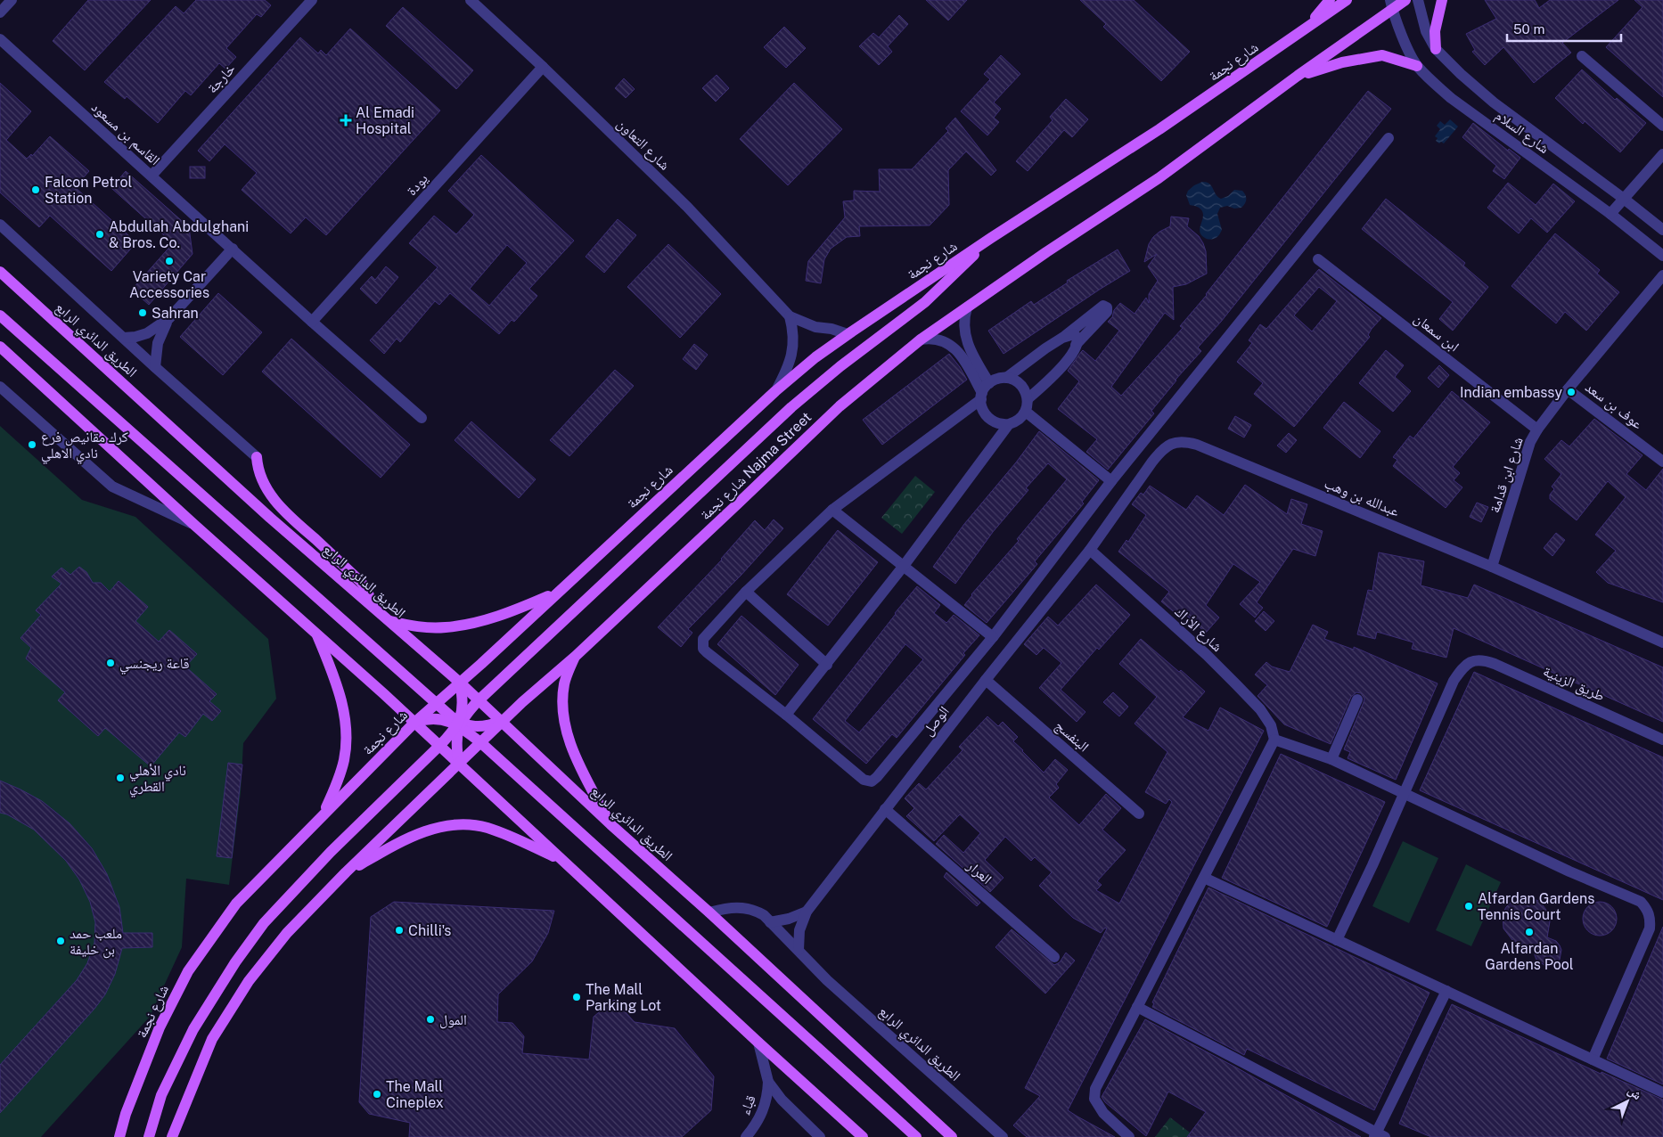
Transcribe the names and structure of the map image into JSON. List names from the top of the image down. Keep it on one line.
{"streets":{"main road":["شارع نجمة","الطريق الدائري الرابع","شارع نجمة Najma Street"],"street":["خارجة","شارع السلام","القاسم بن مسعود","شارع التعاون","يودة","ابن سمعان","عوف بن سعد","شارع ابن قدامة","عبدالله بن وهب","شارع الأراك","طريق الزينية","الوصل","البنفسج","العرار","قباء"]},"crossings":[["شارع نجمة","شارع التعاون"],["شارع نجمة","الطريق الدائري الرابع"],["خارجة","القاسم بن مسعود"],["القاسم بن مسعود","يودة"],["شارع التعاون","يودة"],["ابن سمعان","شارع ابن قدامة"],["الطريق الدائري الرابع","الوصل"],["عوف بن سعد","شارع ابن قدامة"],["شارع ابن قدامة","عبدالله بن وهب"],["عبدالله بن وهب","شارع الأراك"],["عبدالله بن وهب","الوصل"],["شارع الأراك","الوصل"],["الوصل","البنفسج"],["الوصل","العرار"]],"places":{"health":["Al Emadi Hospital"],"other":["Falcon Petrol Station","Abdullah Abdulghani & Bros. Co.","Variety Car Accessories","Sahran","Indian embassy","كرك مقانيص فرع نادي الاهلي","قاعة ريجنسي","نادي الأهلي القطري","Alfardan Gardens Tennis Court","Chilli's","Alfardan Gardens Pool","ملعب حمد بن خليفة","The Mall Parking Lot","المول","The Mall Cineplex"]},"scale_bar":"50 m","north":"top right"}
